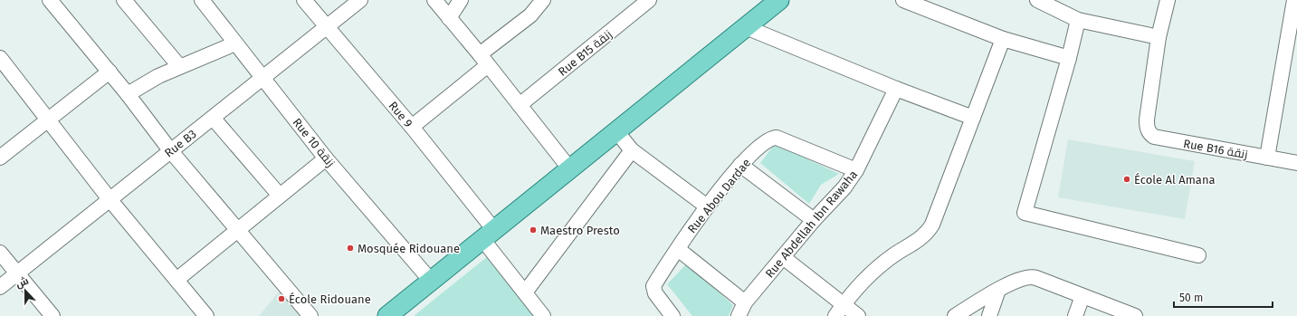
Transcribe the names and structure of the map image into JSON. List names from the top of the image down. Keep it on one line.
{"streets":{"street":["Rue B15 زنقة","Rue 9","Rue 10 زنقة","Rue B3","Rue B16 زنقة","Rue Abou Dardae","Rue Abdellah Ibn Rawaha"]},"crossings":[["Rue 9","Rue B3"],["Rue 10 زنقة","Rue B3"],["Rue Abou Dardae","Rue Abdellah Ibn Rawaha"]],"places":["École Al Amana","Maestro Presto","Mosquée Ridouane","École Ridouane"],"scale_bar":"50 m","north":"top"}
